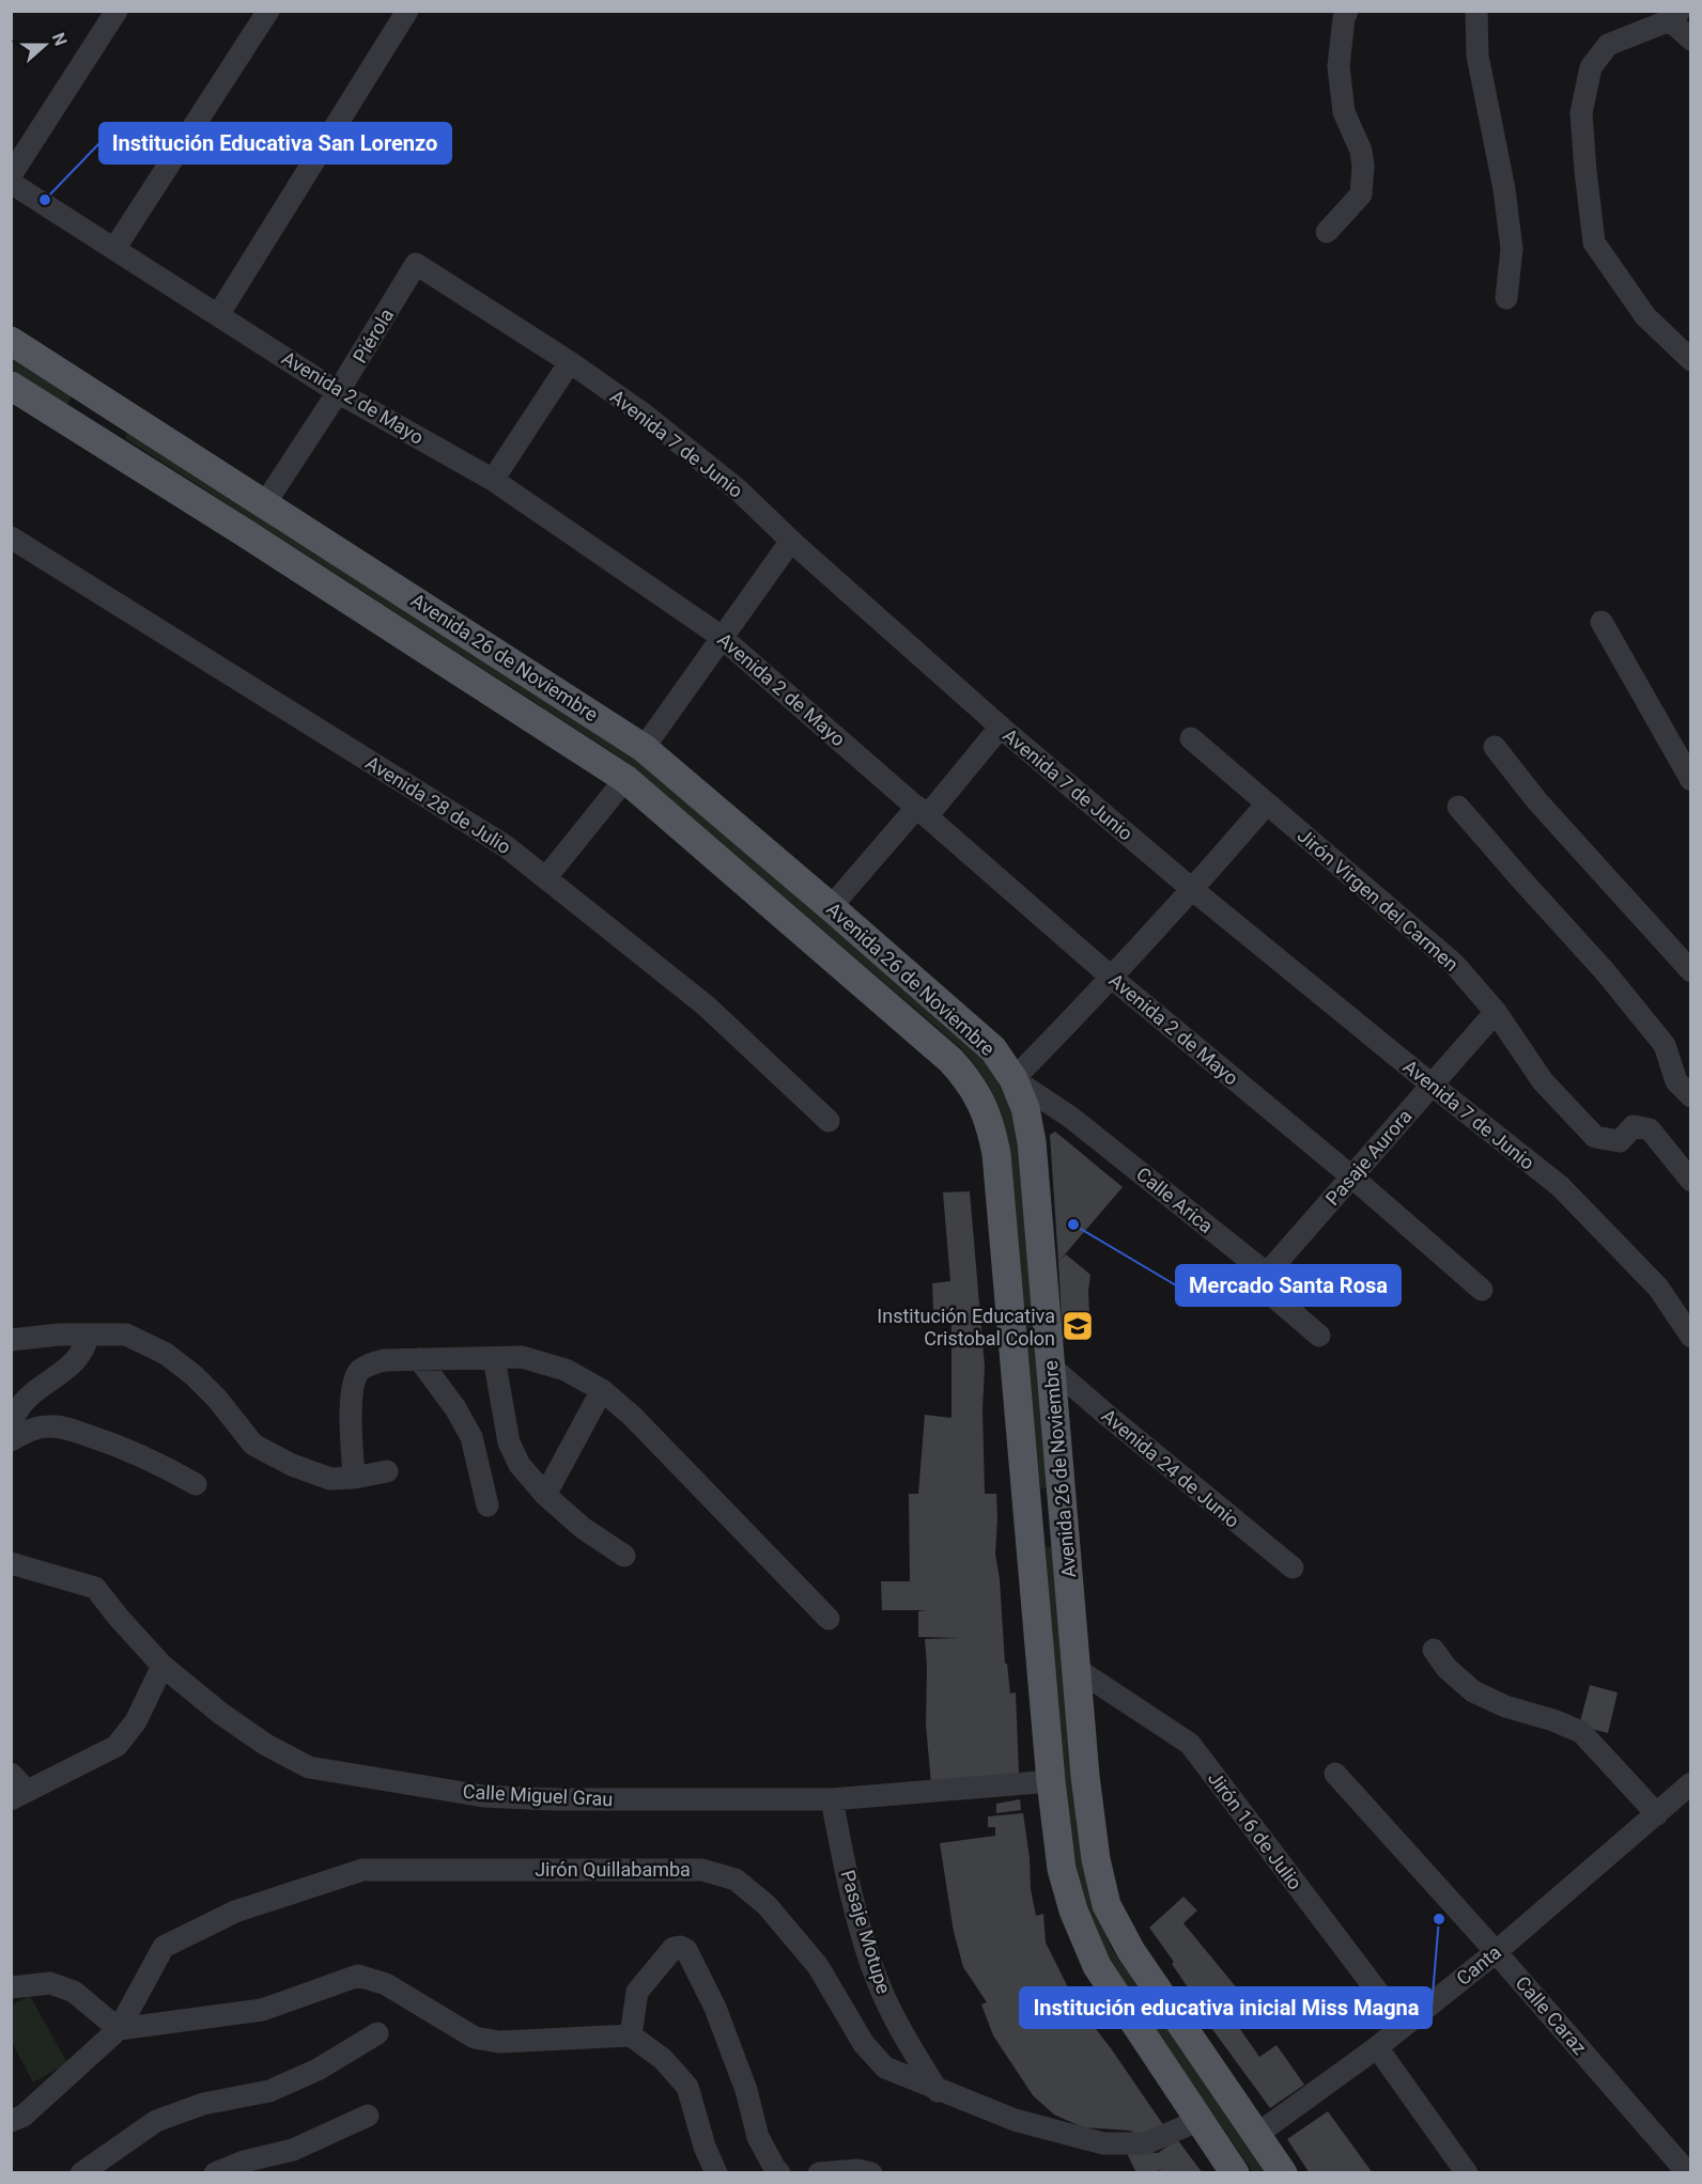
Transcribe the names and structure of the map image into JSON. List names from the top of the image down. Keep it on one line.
{"streets":{"main road":["Avenida 26 de Noviembre"],"street":["Piérola","Avenida 2 de Mayo","Avenida 7 de Junio","Avenida 28 de Julio","Jirón Virgen del Carmen","Pasaje Aurora","Calle Arica","Avenida 24 de Junio","Calle Miguel Grau","Jirón 16 de Julio","Jirón Quillabamba","Pasaje Motupe","Canta","Calle Caraz"]},"crossings":[["Piérola","Avenida 2 de Mayo"],["Piérola","Avenida 7 de Junio"],["Piérola","Avenida 26 de Noviembre"],["Avenida 2 de Mayo","Pasaje Aurora"],["Avenida 7 de Junio","Pasaje Aurora"],["Avenida 26 de Noviembre","Calle Arica"],["Avenida 26 de Noviembre","Avenida 24 de Junio"],["Avenida 26 de Noviembre","Calle Miguel Grau"],["Avenida 26 de Noviembre","Jirón 16 de Julio"],["Avenida 26 de Noviembre","Jirón Quillabamba"],["Avenida 26 de Noviembre","Canta"],["Jirón Virgen del Carmen","Pasaje Aurora"],["Pasaje Aurora","Calle Arica"],["Calle Miguel Grau","Pasaje Motupe"],["Jirón 16 de Julio","Canta"],["Jirón Quillabamba","Pasaje Motupe"],["Canta","Calle Caraz"]],"places":{"other":["Institución Educativa San Lorenzo","Mercado Santa Rosa","Institución educativa inicial Miss Magna"],"school or university":["Institución Educativa Cristobal Colon"]},"north":"right"}
